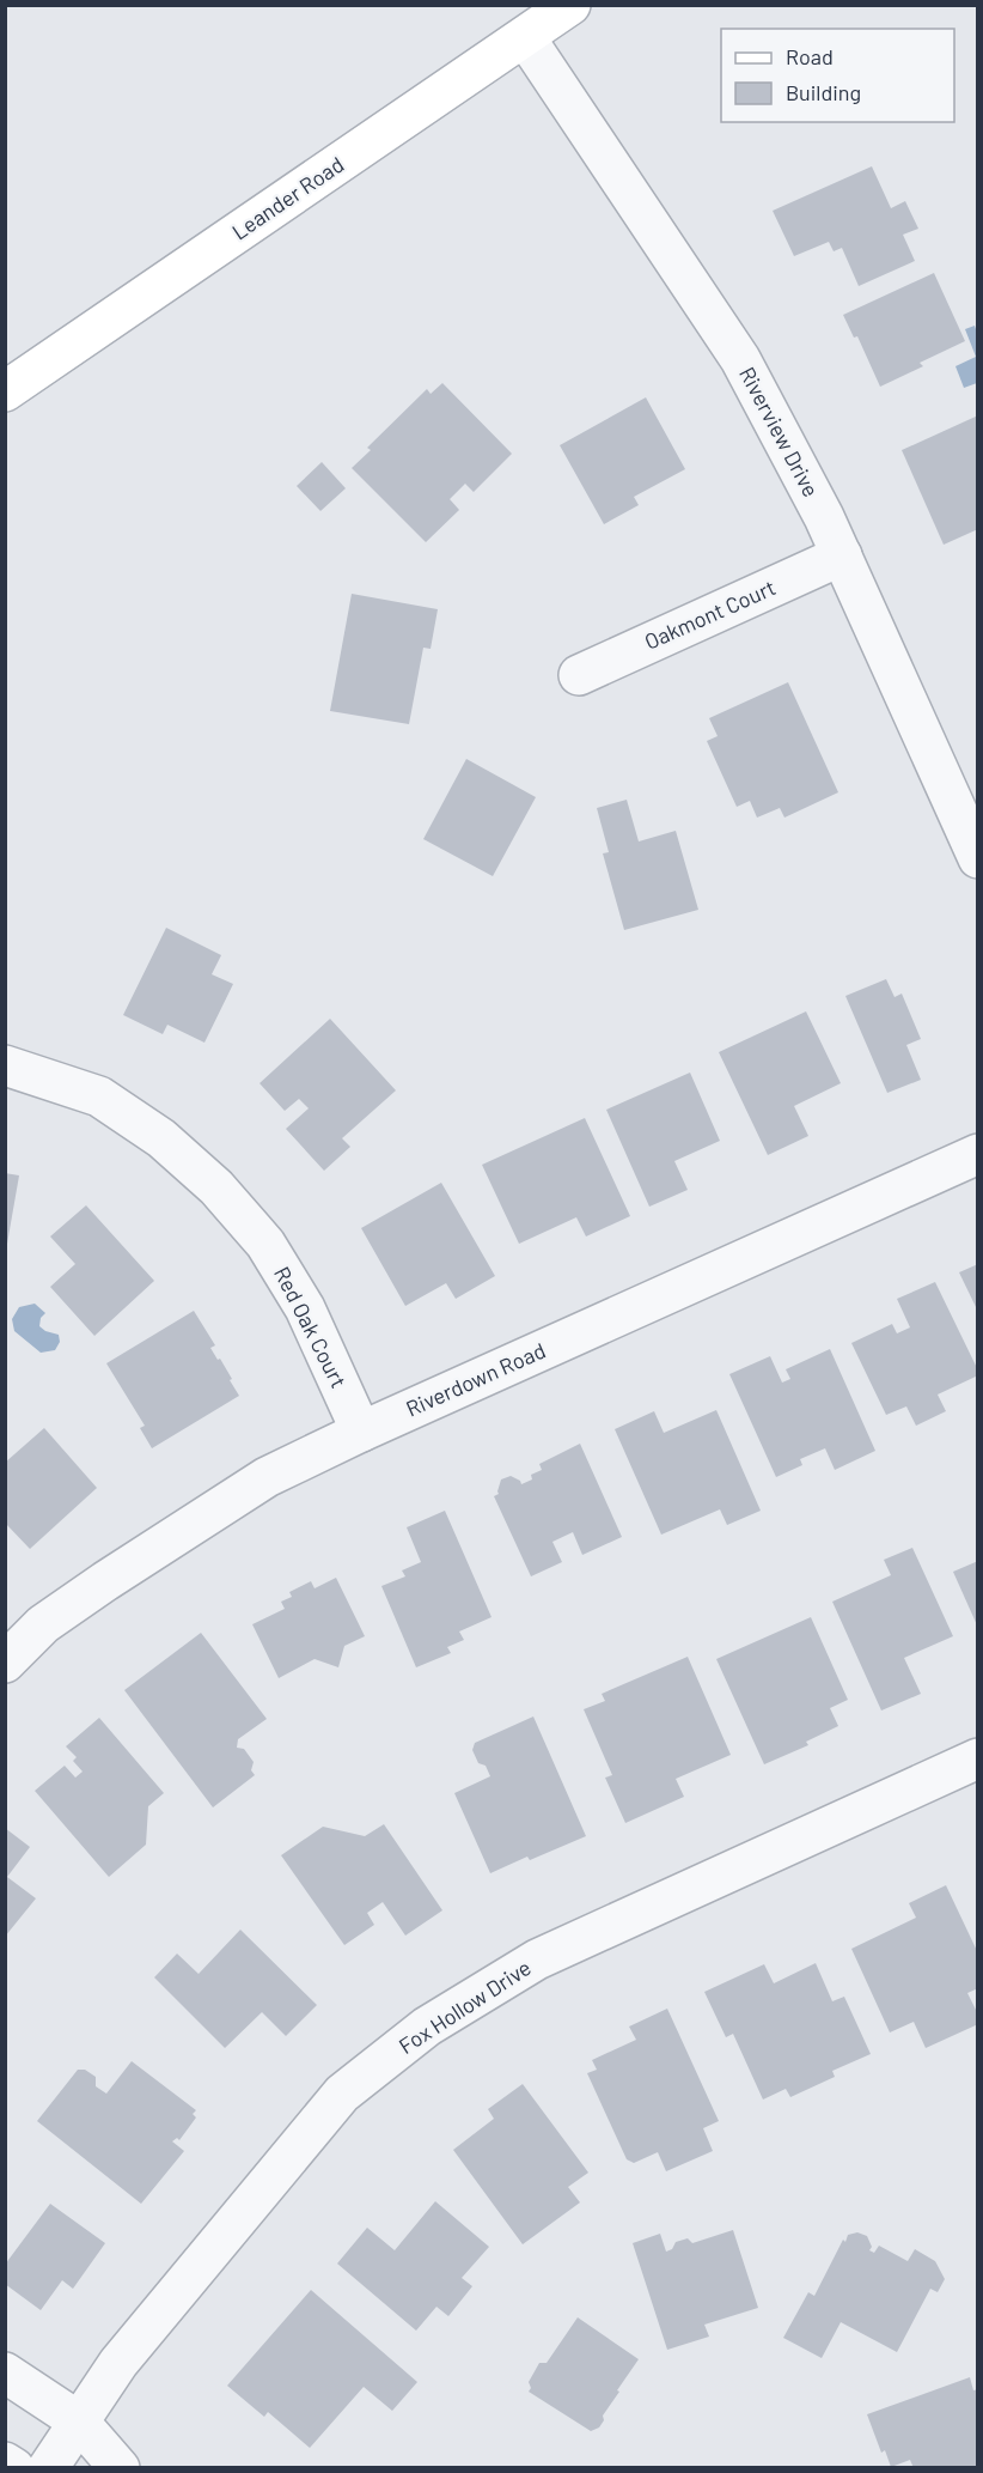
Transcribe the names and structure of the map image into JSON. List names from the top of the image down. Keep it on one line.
{"streets":{"main road":["Leander Road"],"street":["Riverview Drive","Oakmont Court","Red Oak Court","Riverdown Road","Fox Hollow Drive"]},"crossings":[["Leander Road","Riverview Drive"],["Riverview Drive","Oakmont Court"],["Red Oak Court","Riverdown Road"]],"legend":["Road","Building"]}
